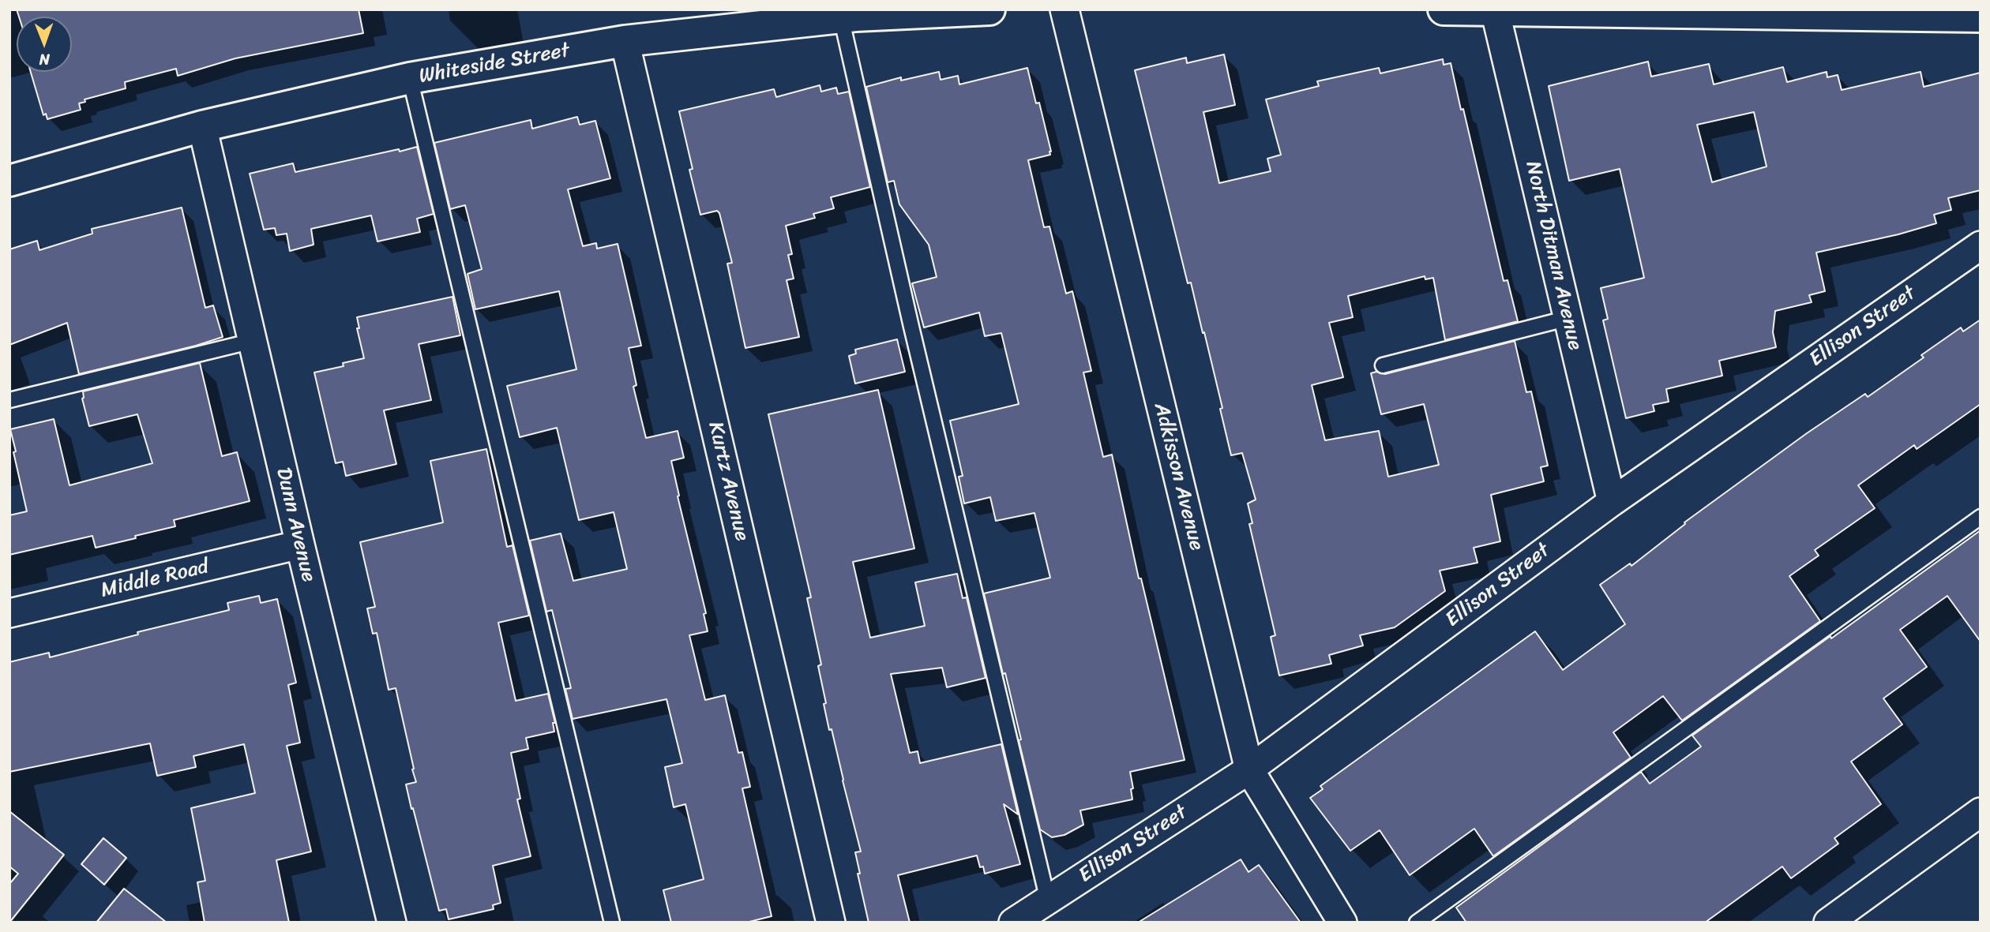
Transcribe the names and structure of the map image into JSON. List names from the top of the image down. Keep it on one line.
{"streets":{"street":["Whiteside Street","North Ditman Avenue","Ellison Street","Adkisson Avenue","Kurtz Avenue","Dunn Avenue","Middle Road"]},"crossings":[["Whiteside Street","Kurtz Avenue"],["Whiteside Street","Dunn Avenue"],["North Ditman Avenue","Ellison Street"],["Ellison Street","Adkisson Avenue"],["Dunn Avenue","Middle Road"]],"north":"bottom"}
